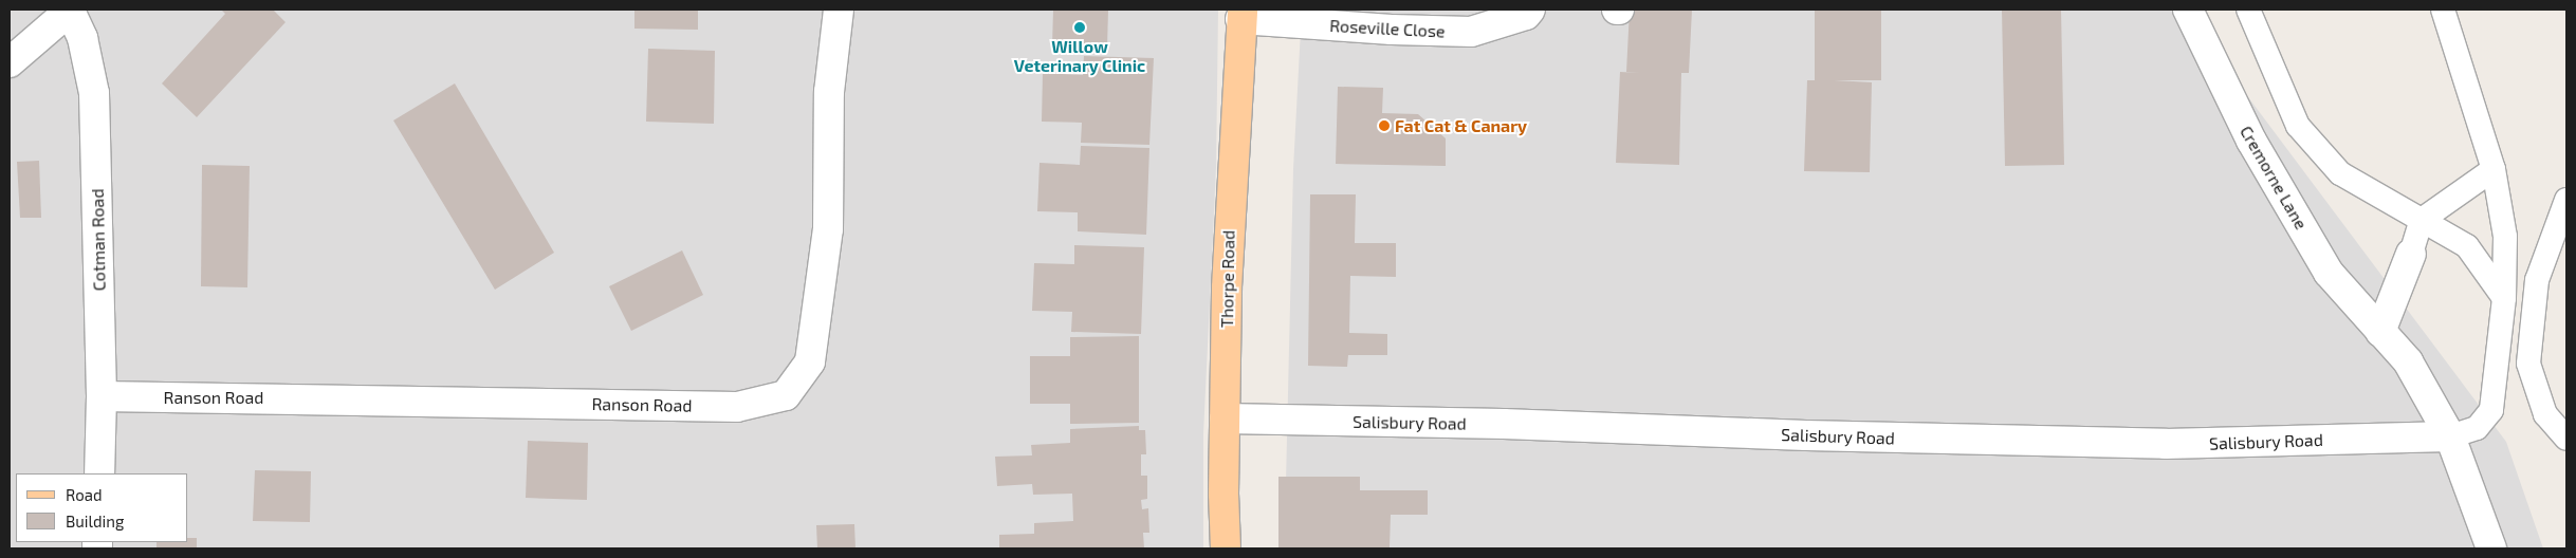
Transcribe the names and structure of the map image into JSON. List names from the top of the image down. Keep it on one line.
{"streets":{"main road":["Thorpe Road"],"street":["Roseville Close","Cremorne Lane","Cotman Road","Ranson Road","Salisbury Road"]},"crossings":[["Roseville Close","Thorpe Road"],["Cremorne Lane","Salisbury Road"],["Cotman Road","Ranson Road"],["Thorpe Road","Salisbury Road"]],"places":["Willow Veterinary Clinic","Fat Cat & Canary"],"legend":["Road","Building"]}
